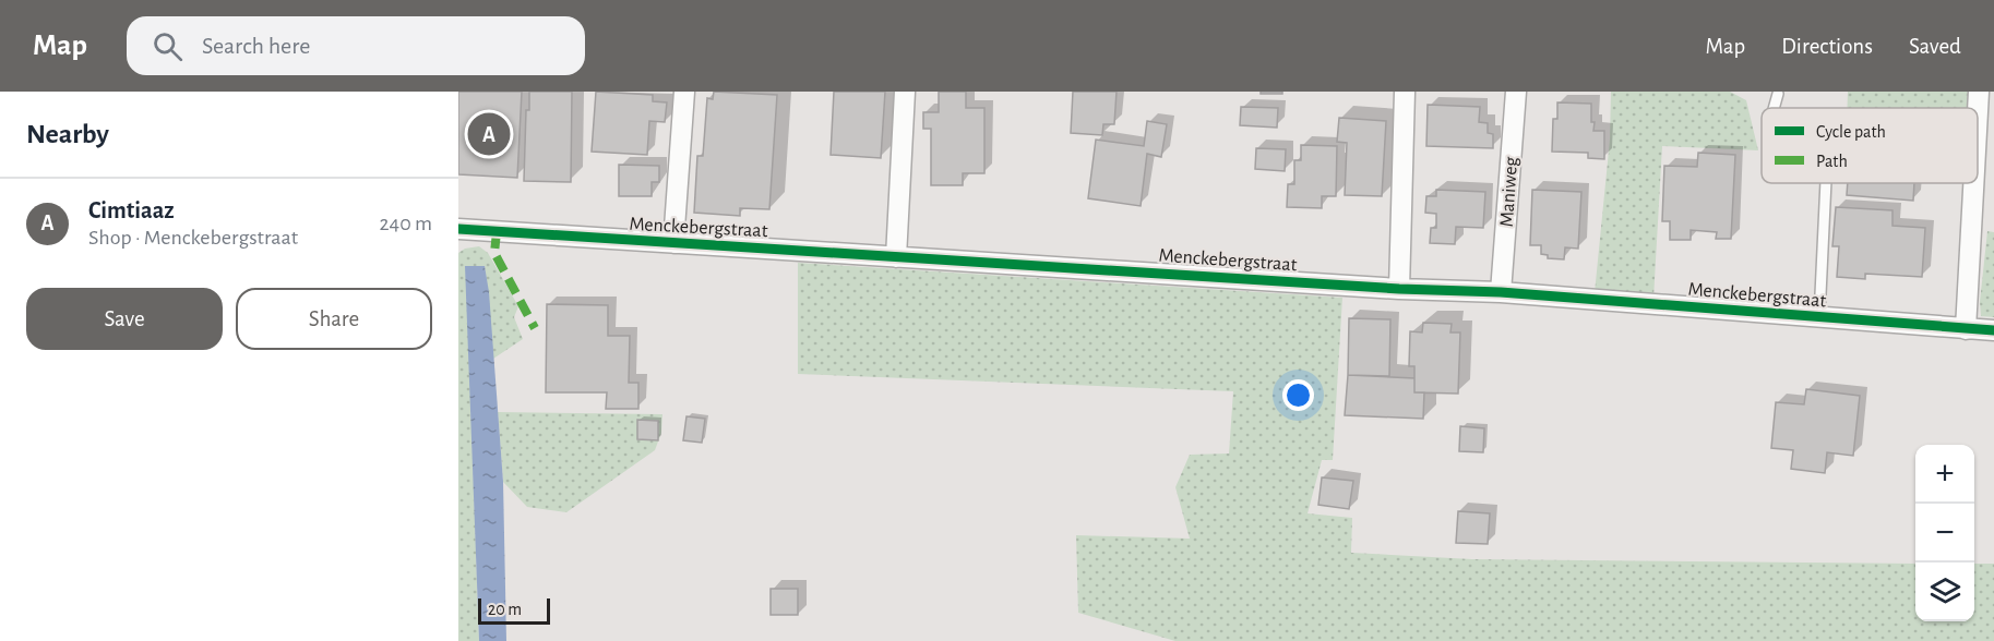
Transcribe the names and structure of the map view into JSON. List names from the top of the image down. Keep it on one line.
{"streets":{"street":["Maniweg","Menckebergstraat"]},"crossings":[["Maniweg","Menckebergstraat"]],"legend":["Cycle path","Path"],"scale_bar":"20 m","page":{"header":"Map","search":"Search here","nav":["Map","Directions","Saved"],"heading":"Nearby","pins":"A","list":[{"mark":"A","name":"Cimtiaaz","note":"Shop · Menckebergstraat","value":"240 m"}],"buttons":["Save","Share"],"map_buttons":["+","−"],"scale":"20 m"}}
